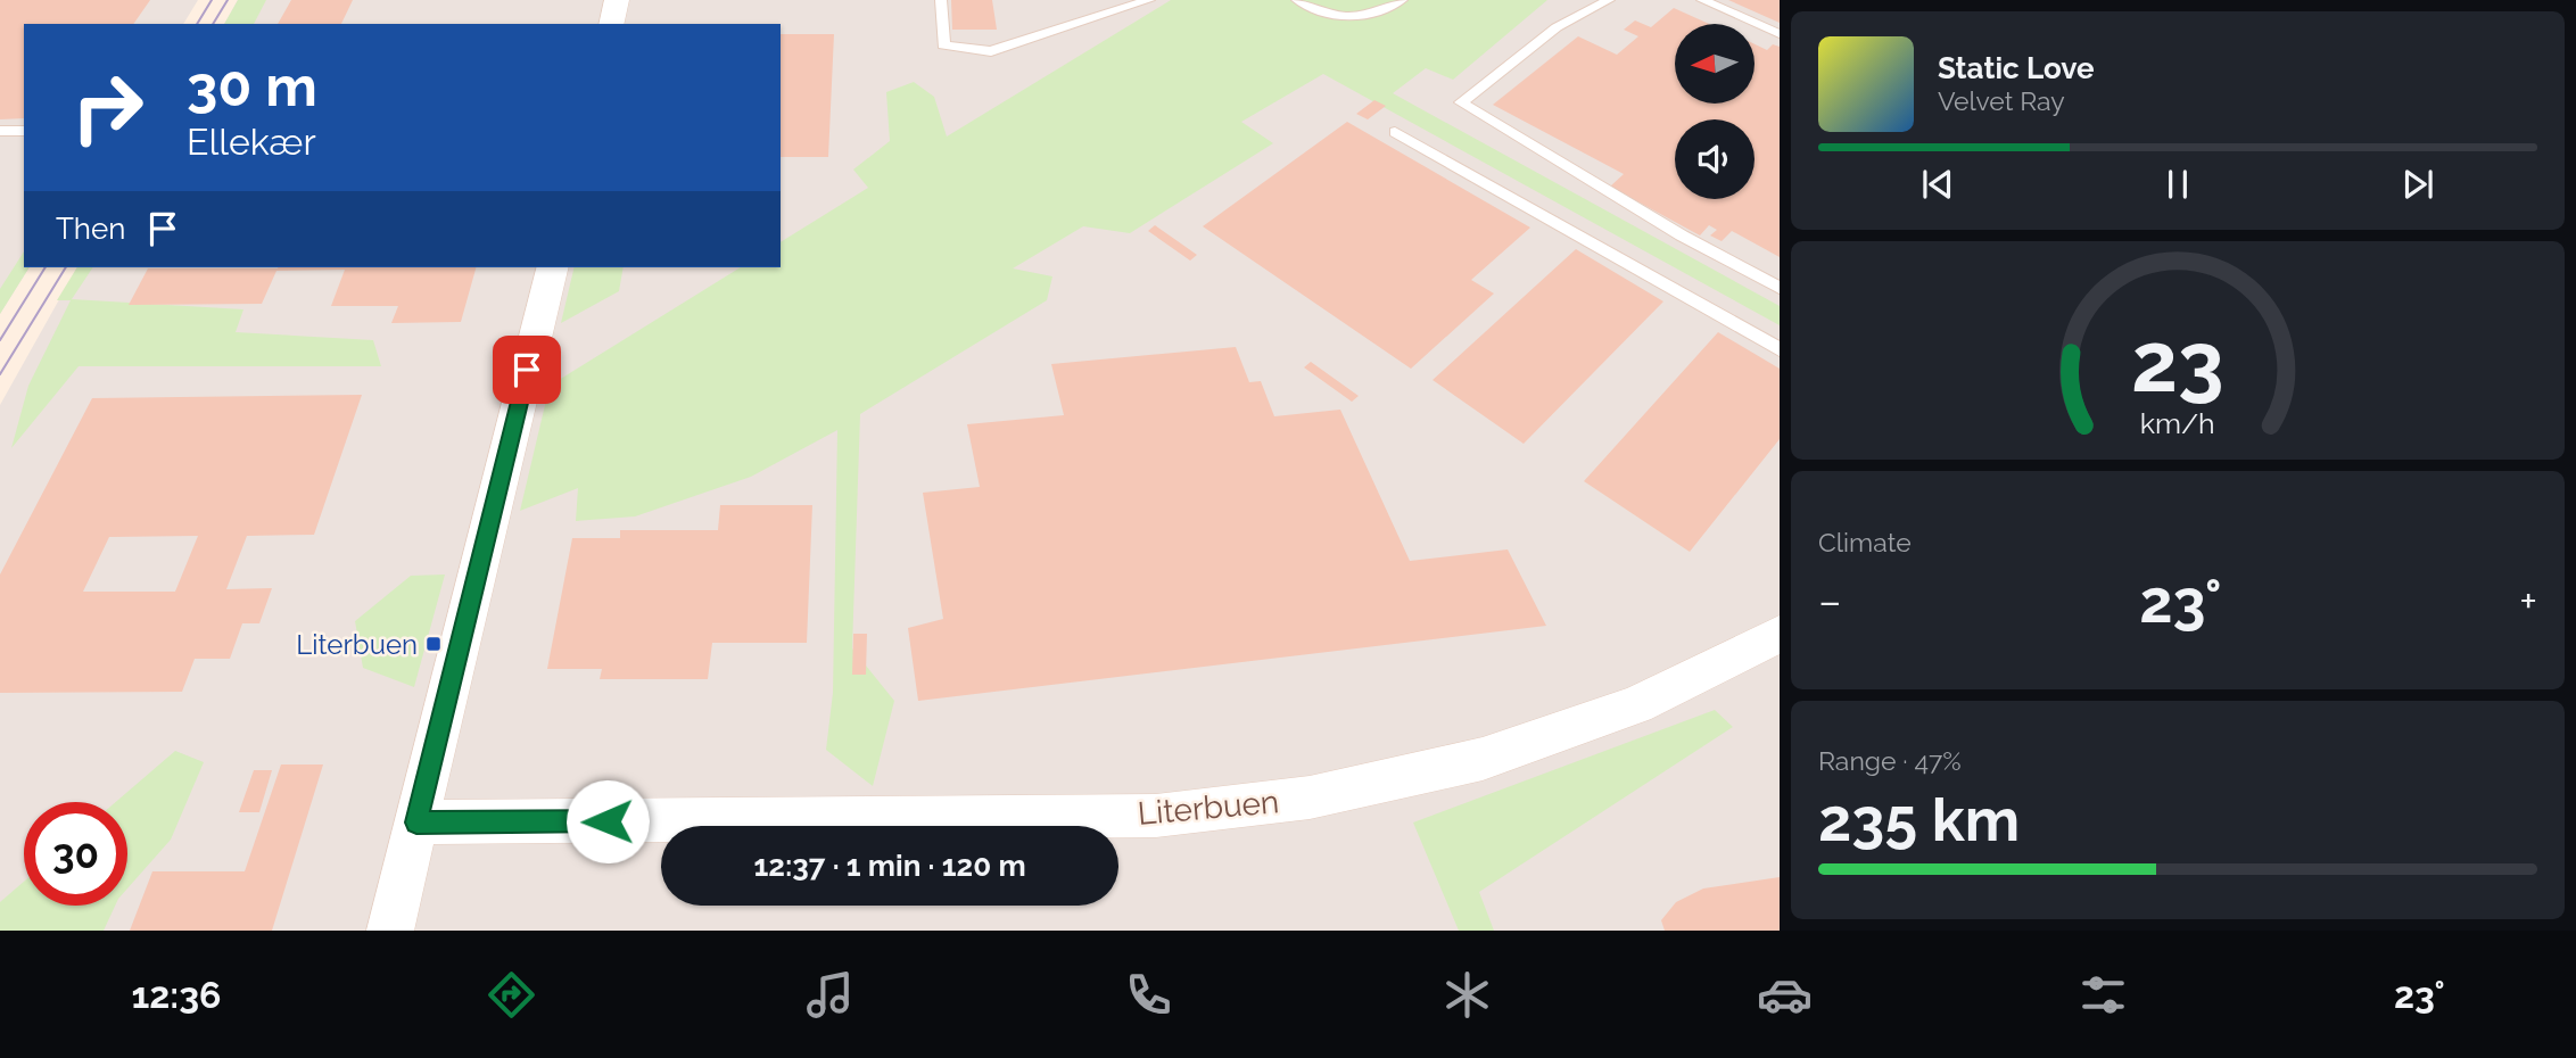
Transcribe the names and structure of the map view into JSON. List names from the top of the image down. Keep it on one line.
{"streets":{"street":["Literbuen"]},"places":{"transit":["Literbuen"]},"north":"left","page":{"turn":["30 m","Ellekær"],"song":["Static Love","Velvet Ray"],"then":"Then","tile":["Climate",["Range · 47%","235 km"]],"heat":["−","23°","+"],"limit":"30","trip":"12:37 · 1 min · 120 m","tabs":["12:36","23°"],"gauge":["23","km/h"]}}
